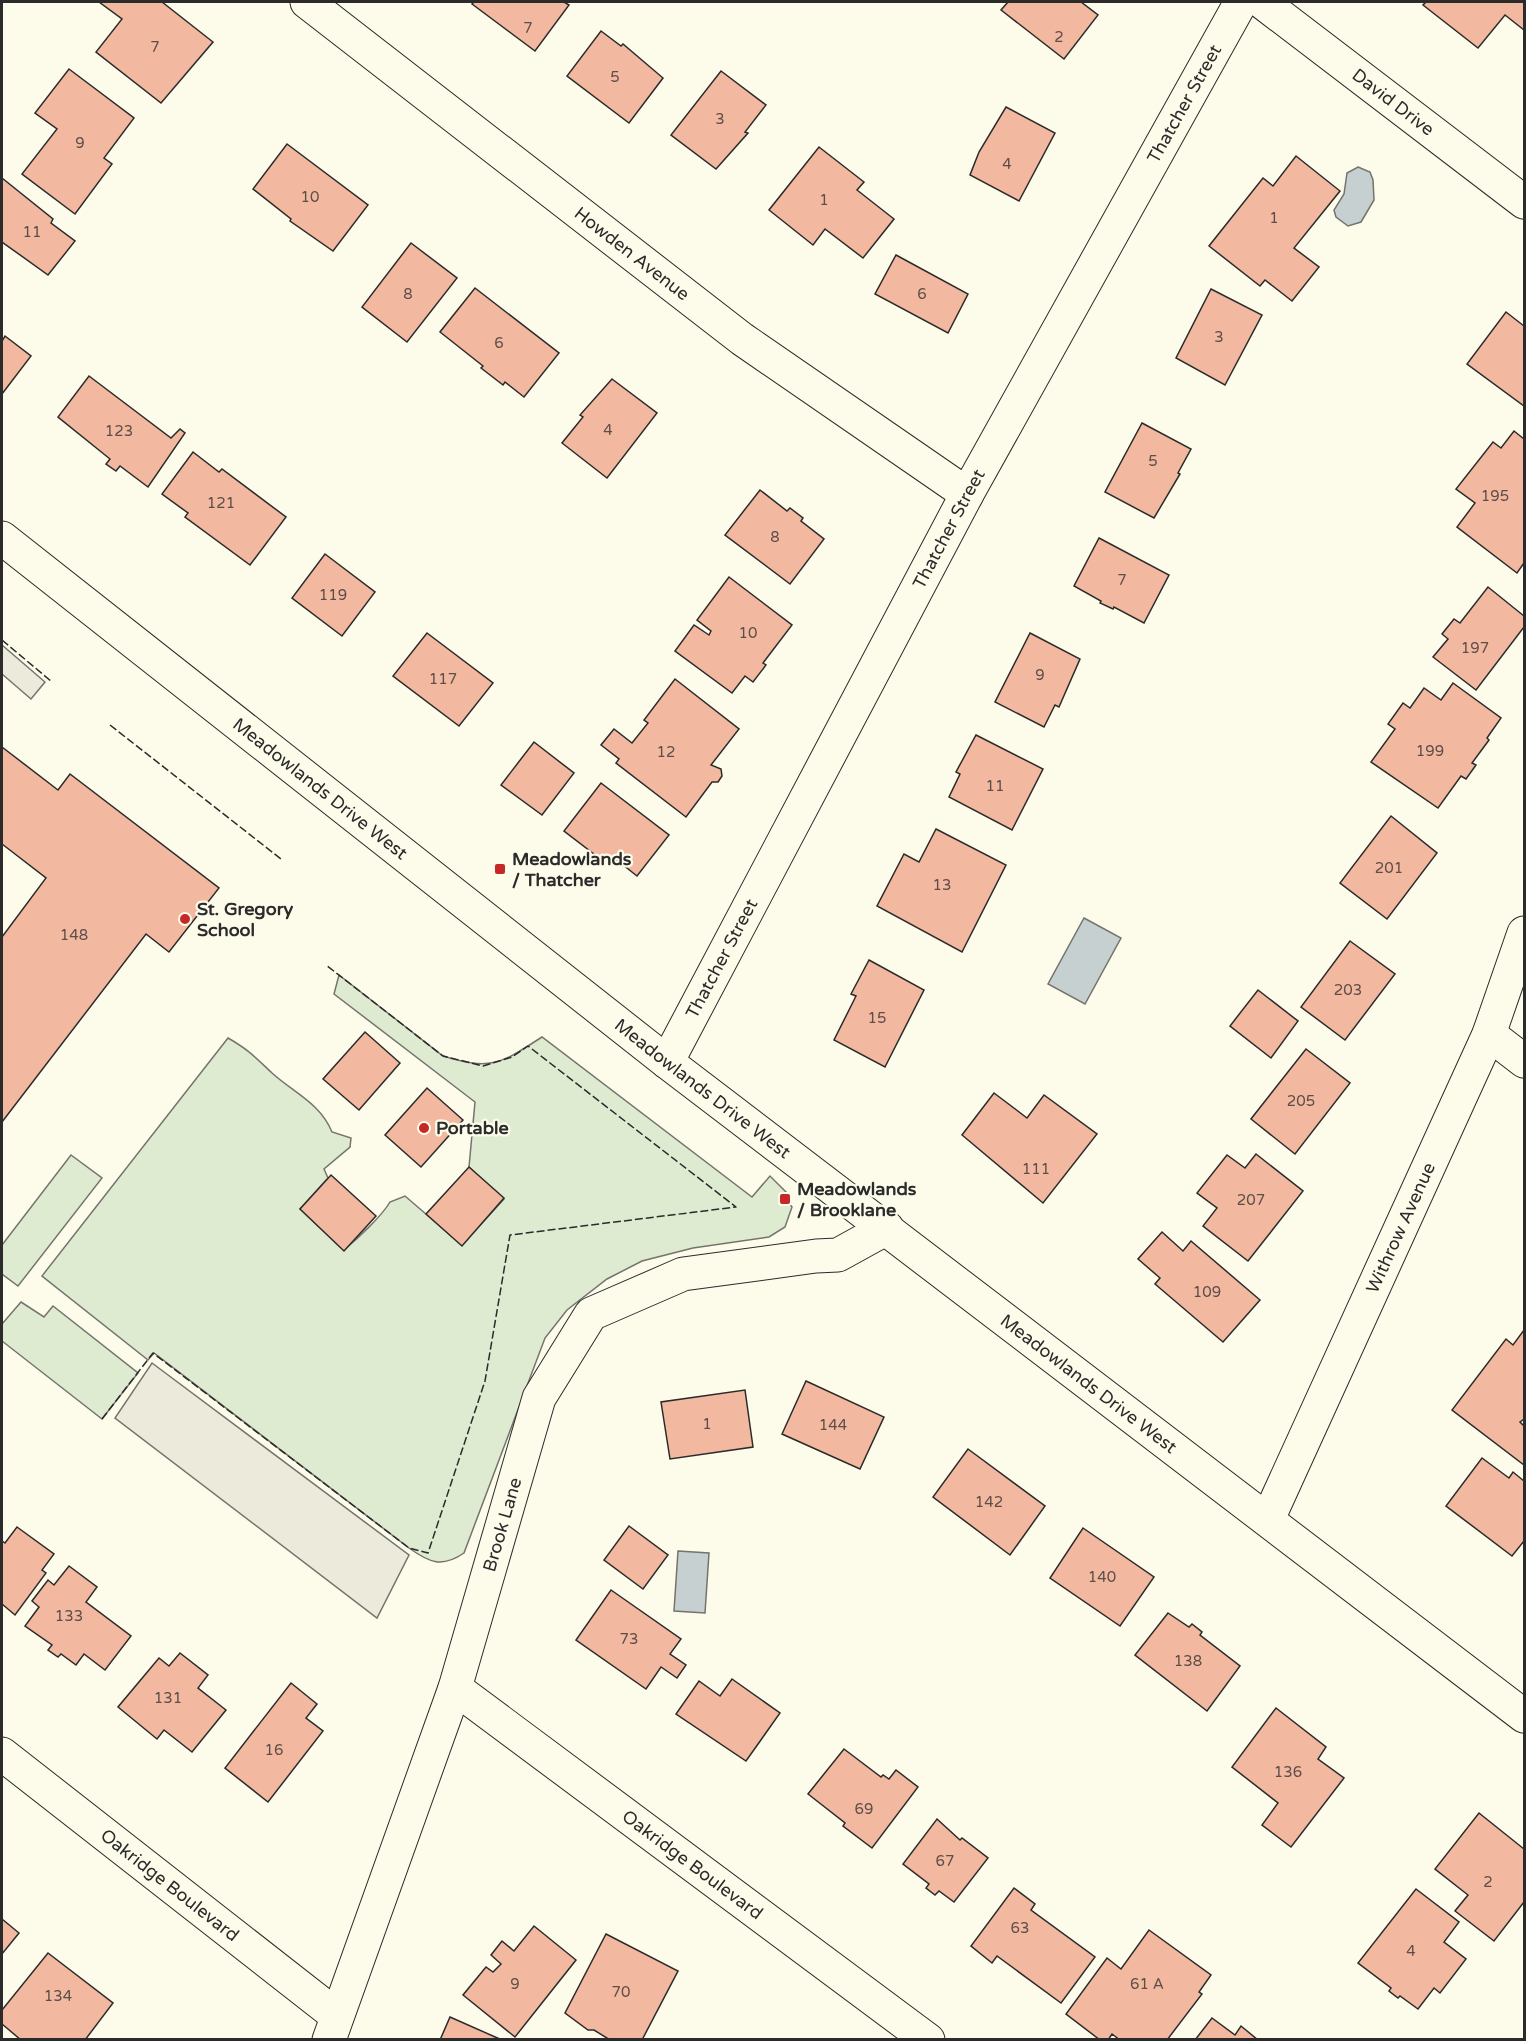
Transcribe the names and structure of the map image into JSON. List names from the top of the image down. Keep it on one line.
{"streets":{"street":["David Drive","Thatcher Street","Howden Avenue","Meadowlands Drive West","Withrow Avenue","Brook Lane","Oakridge Boulevard"]},"crossings":[["Thatcher Street","Howden Avenue"],["Thatcher Street","Meadowlands Drive West"],["Meadowlands Drive West","Withrow Avenue"],["Meadowlands Drive West","Brook Lane"],["Brook Lane","Oakridge Boulevard"]],"places":{"transit":["Meadowlands / Thatcher","Meadowlands / Brooklane"],"other":["St. Gregory School","Portable"]},"house_numbers":["7","2","7","5","3","9","4","10","1","1","11","8","6","3","6","4","123","5","195","121","8","7","119","10","197","9","117","199","12","11","201","13","148","203","15","205","111","207","109","1","144","142","140","133","73","138","131","16","136","69","67","2","63","4","9","61 A","70","134"]}
